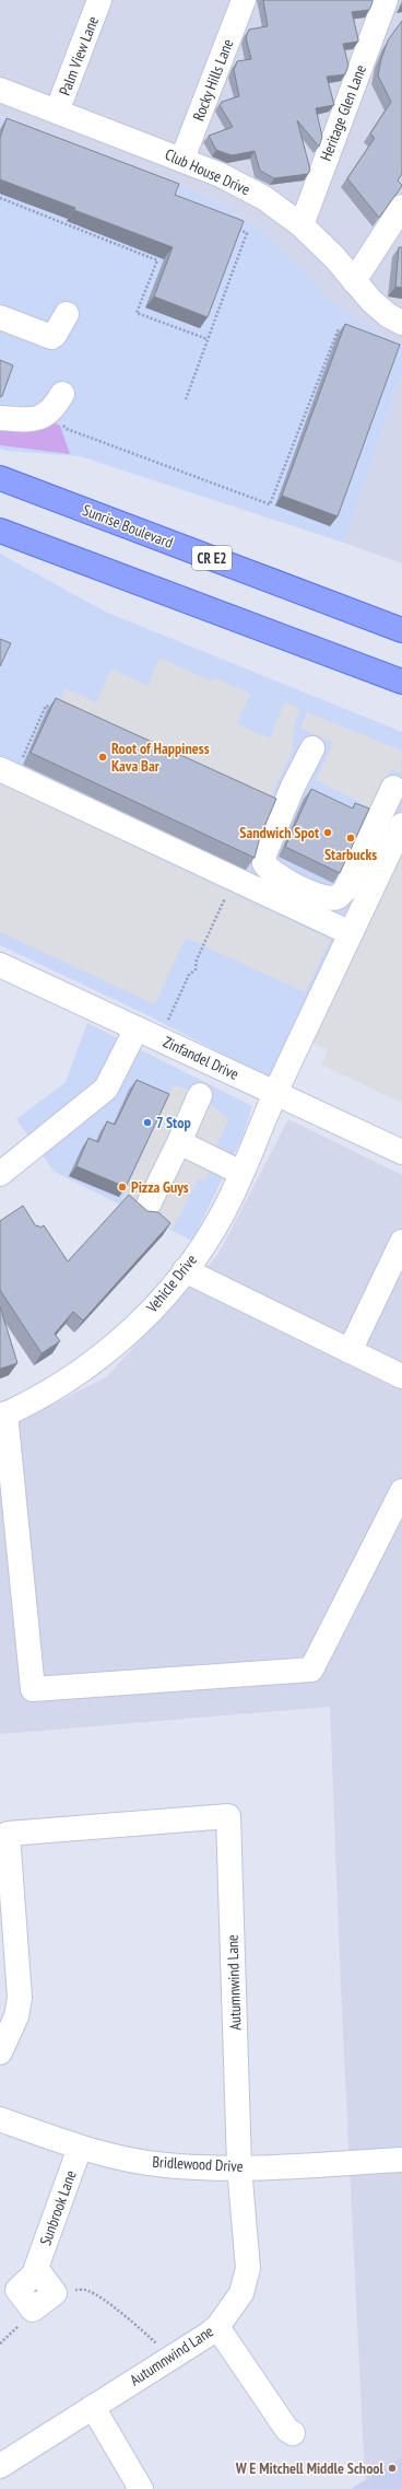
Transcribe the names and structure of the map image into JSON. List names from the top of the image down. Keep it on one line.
{"streets":{"main road":["Sunrise Boulevard","CR E2"],"street":["Palm View Lane","Rocky Hills Lane","Heritage Glen Lane","Club House Drive","Zinfandel Drive","Vehicle Drive","Autumnwind Lane","Bridlewood Drive","Sunbrook Lane"]},"crossings":[["Palm View Lane","Club House Drive"],["Rocky Hills Lane","Club House Drive"],["Heritage Glen Lane","Club House Drive"],["Zinfandel Drive","Vehicle Drive"],["Autumnwind Lane","Bridlewood Drive"],["Bridlewood Drive","Sunbrook Lane"]],"places":["Root of Happiness Kava Bar","Sandwich Spot","Starbucks","7 Stop","Pizza Guys","W E Mitchell Middle School"]}
